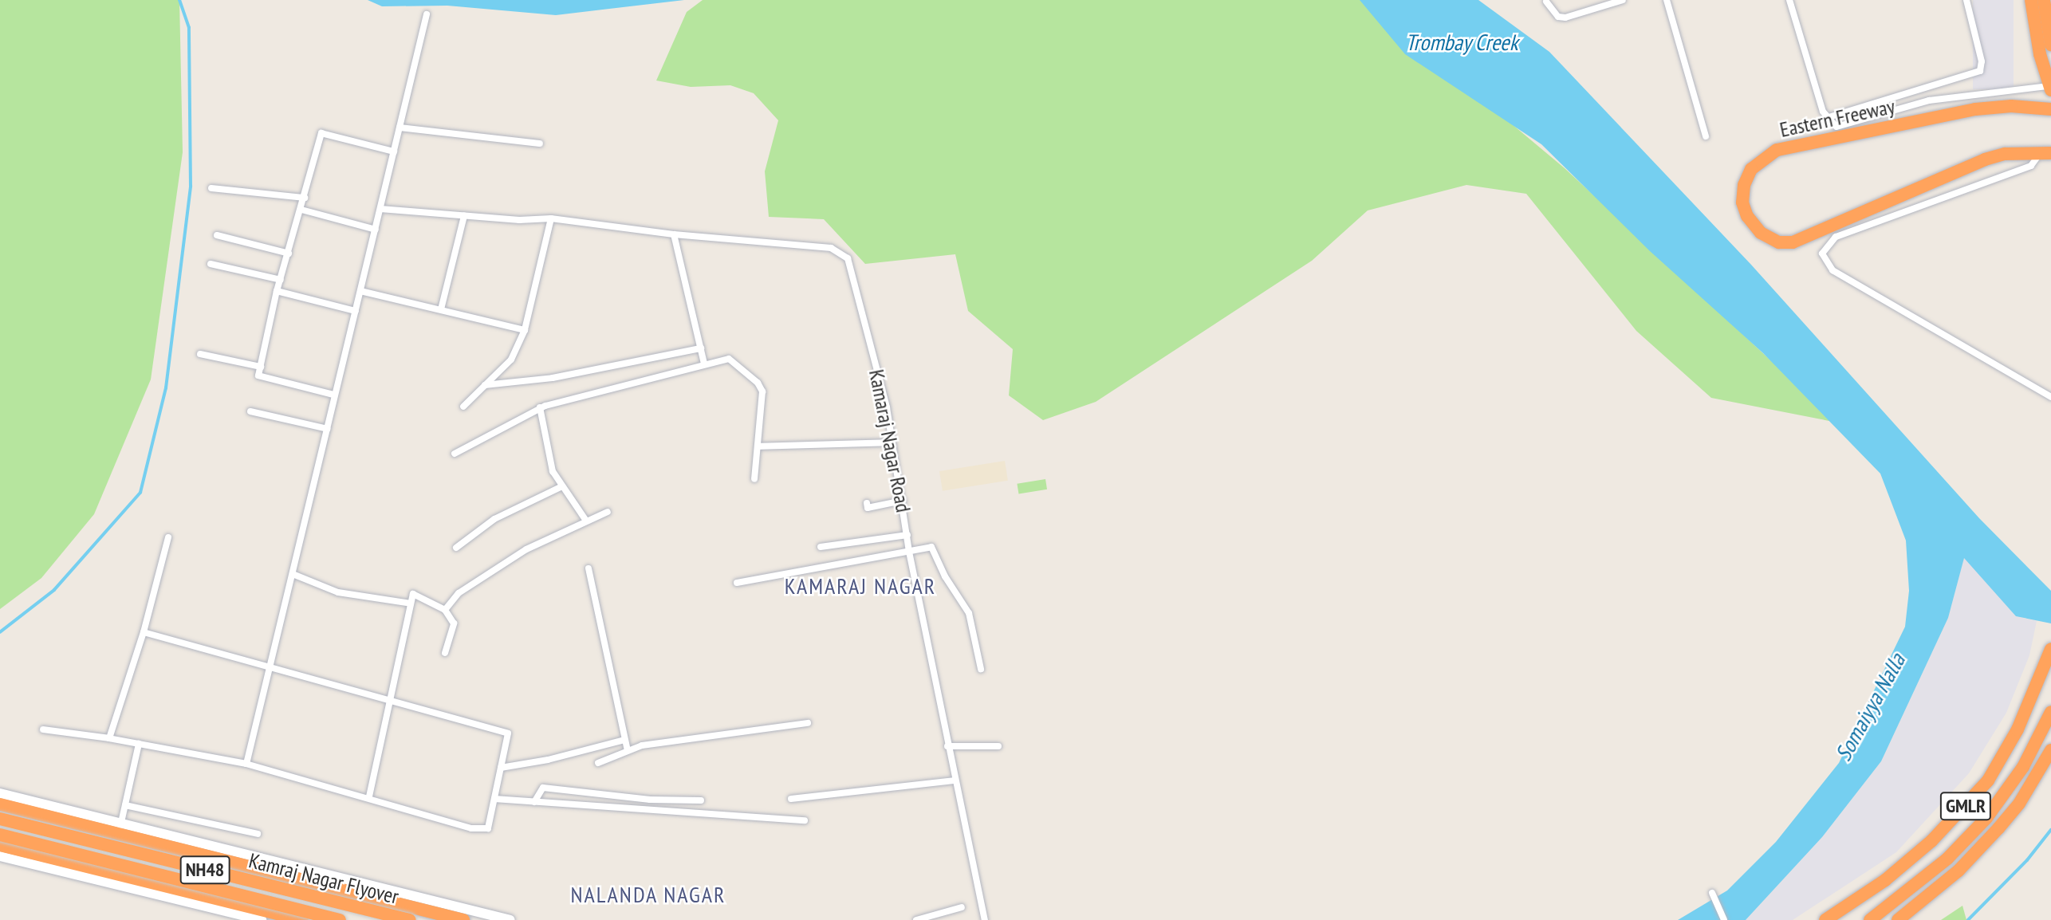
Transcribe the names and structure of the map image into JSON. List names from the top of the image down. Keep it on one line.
{"streets":{"highway":["Eastern Freeway","GMLR","NH48","Kamraj Nagar Flyover"],"street":["Kamaraj Nagar Road"]},"districts":["KAMARAJ NAGAR","NALANDA NAGAR"],"water":["Trombay Creek","Somaiyya Nalla"]}
